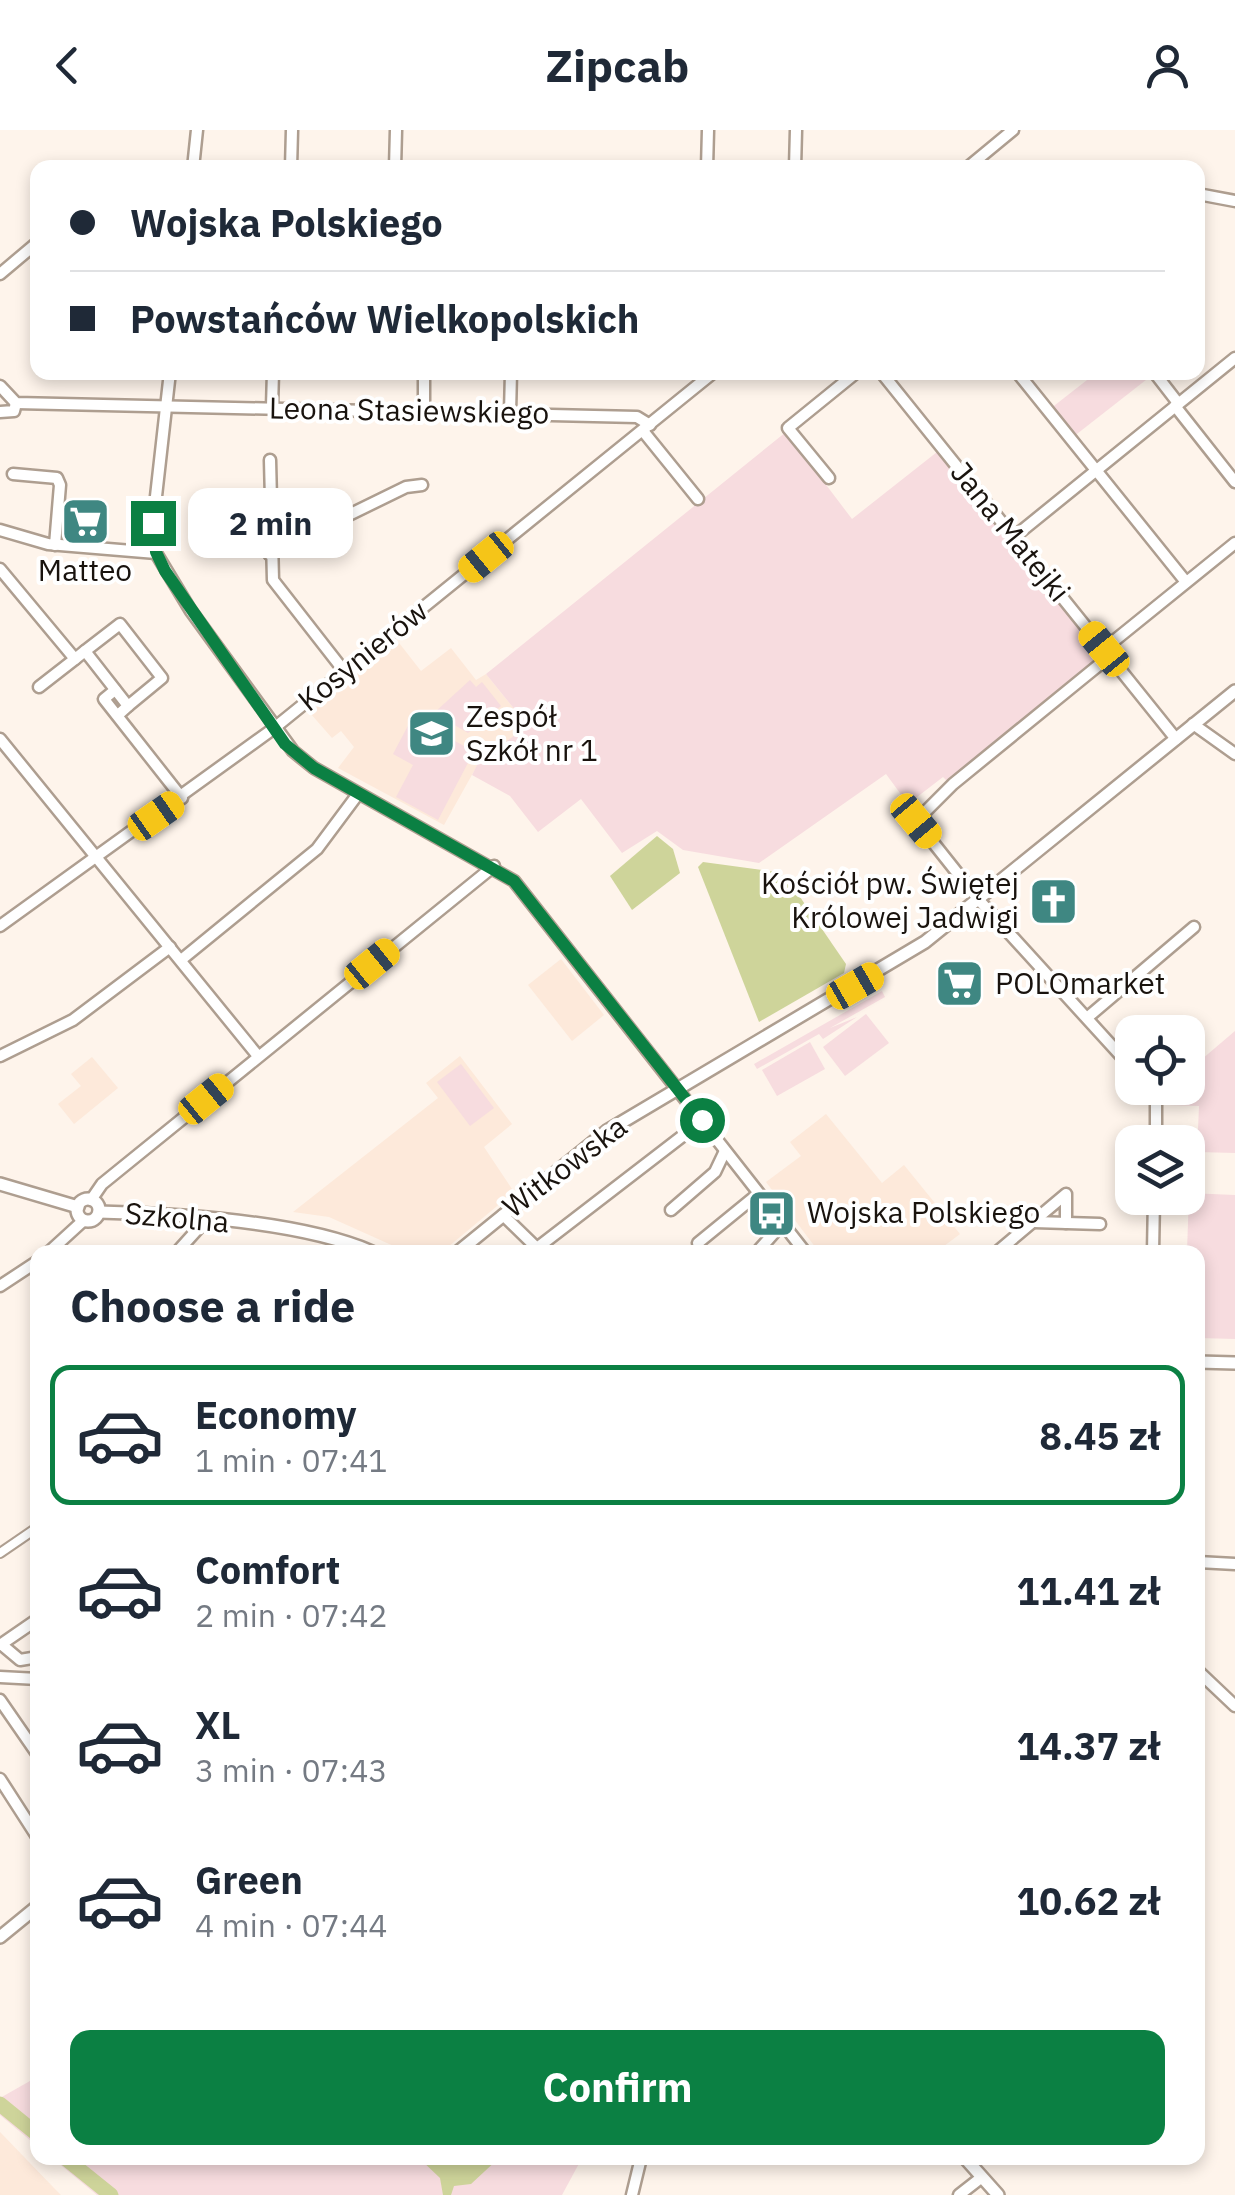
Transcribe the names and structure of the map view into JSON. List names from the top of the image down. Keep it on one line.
{"streets":{"street":["Leona Stasiewskiego","Jana Matejki","Kosynierów","Witkowska","Szkolna"]},"crossings":[["Leona Stasiewskiego","Kosynierów"],["Jana Matejki","Witkowska"]],"places":{"supermarket":["Matteo","POLOmarket"],"school or university":["Zespół Szkół nr 1"],"church":["Kościół pw. Świętej Królowej Jadwigi"],"bus stop":["Wojska Polskiego"]},"page":{"header":"Zipcab","banner":["Wojska Polskiego","Powstańców Wielkopolskich"],"bubble":"2 min","heading":"Choose a ride","list":[{"name":"Economy","note":"1 min · 07:41","value":"8.45 zł"},{"name":"Comfort","note":"2 min · 07:42","value":"11.41 zł"},{"name":"XL","note":"3 min · 07:43","value":"14.37 zł"},{"name":"Green","note":"4 min · 07:44","value":"10.62 zł"}],"buttons":"Confirm"}}
